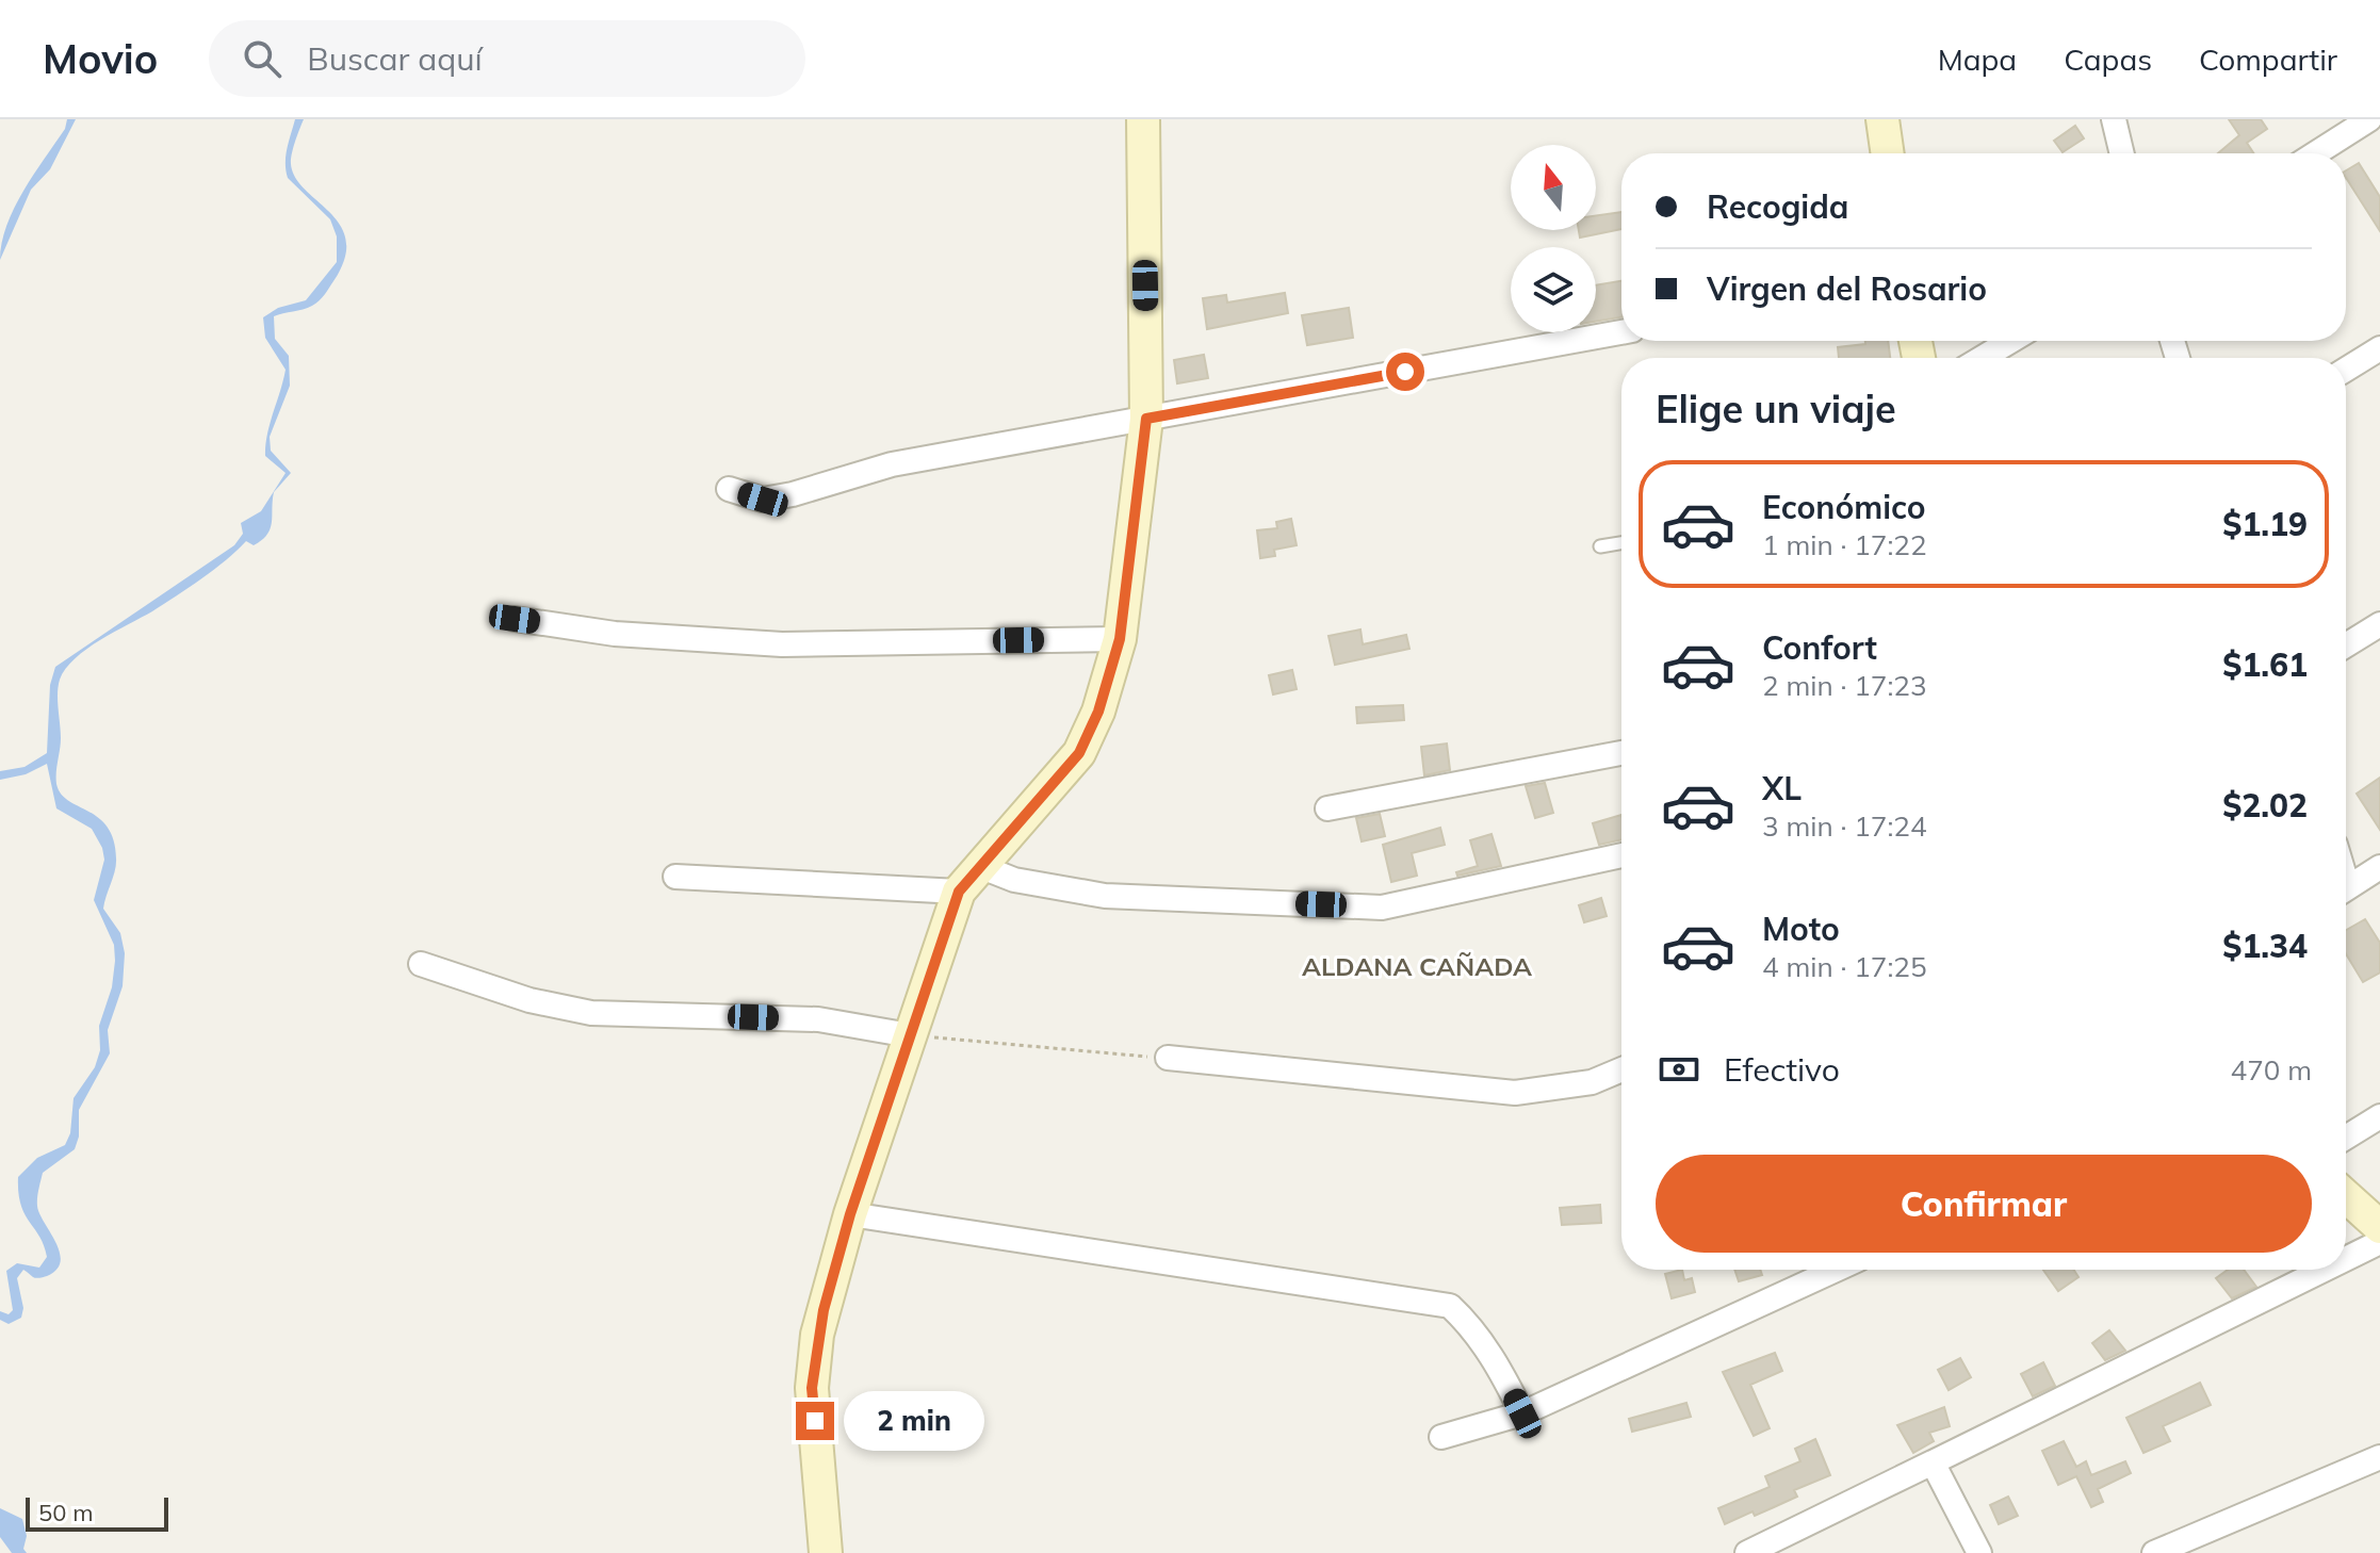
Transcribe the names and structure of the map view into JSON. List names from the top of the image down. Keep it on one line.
{"districts":["ALDANA CAÑADA"],"scale_bar":"50 m","north":"top","page":{"header":"Movio","search":"Buscar aquí","nav":["Mapa","Capas","Compartir"],"banner":["Recogida","Virgen del Rosario"],"heading":"Elige un viaje","list":[{"name":"Económico","note":"1 min · 17:22","value":"$1.19"},{"name":"Confort","note":"2 min · 17:23","value":"$1.61"},{"name":"XL","note":"3 min · 17:24","value":"$2.02"},{"name":"Moto","note":"4 min · 17:25","value":"$1.34"}],"pay":["Efectivo","470 m"],"buttons":"Confirmar","bubble":"2 min","scale":"50 m"}}
